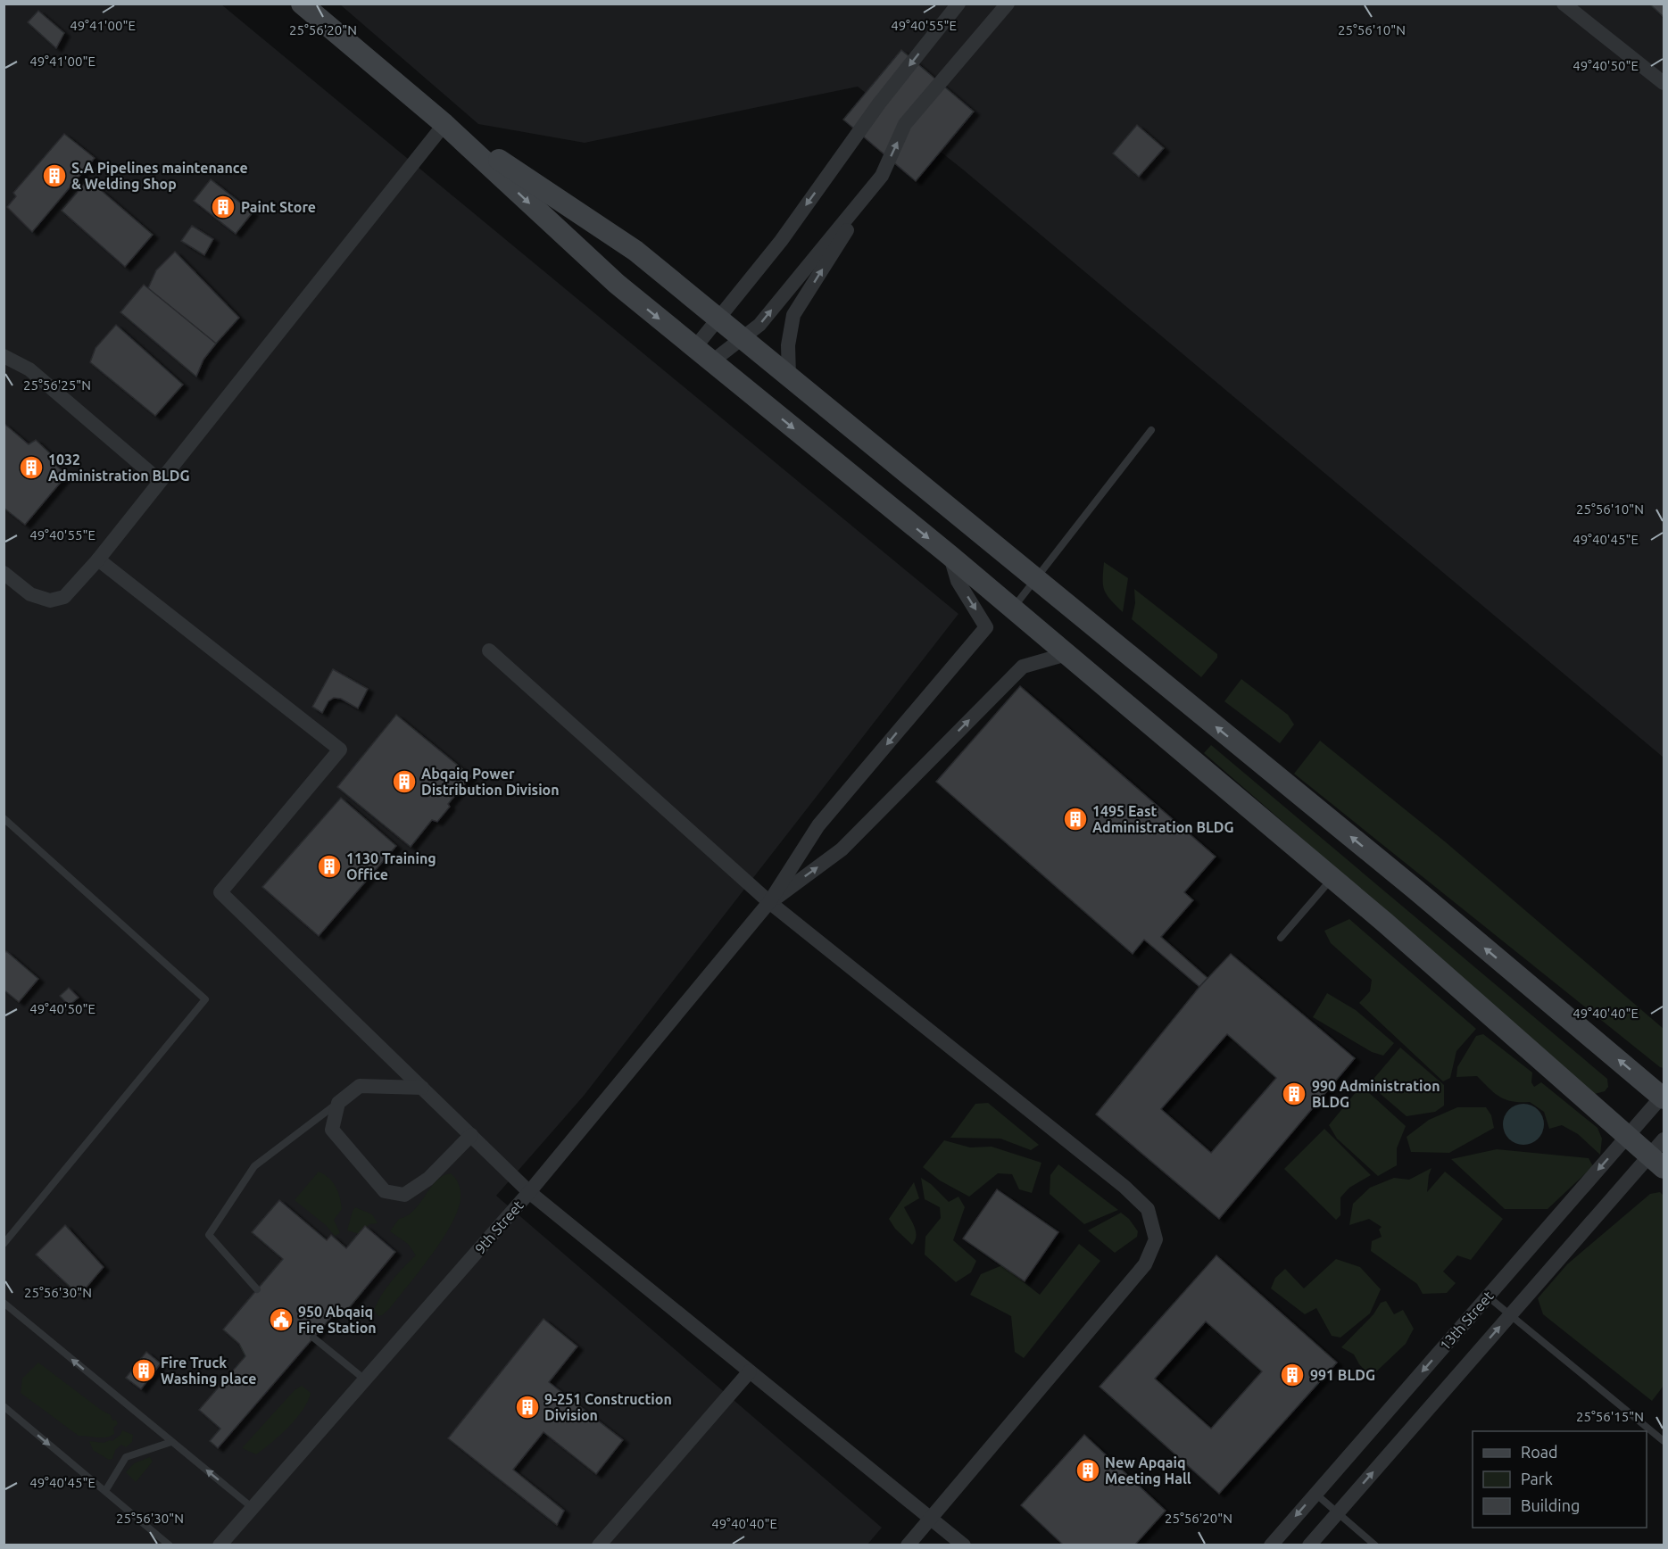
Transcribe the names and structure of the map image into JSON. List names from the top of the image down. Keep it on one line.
{"streets":{"street":["9th Street","13th Street"]},"places":{"building":["S.A Pipelines maintenance & Welding Shop","Paint Store","1032 Administration BLDG","Abqaiq Power Distribution Division","1495 East Administration BLDG","1130 Training Office","990 Administration BLDG","Fire Truck Washing place","991 BLDG","9-251 Construction Division","New Apqaiq Meeting Hall"],"public building":["950 Abqaiq Fire Station"]},"legend":["Road","Park","Building"],"coordinates":["49°41'00\"E","49°40'55\"E","25°56'20\"N","25°56'10\"N","49°40'50\"E","25°56'25\"N","49°40'45\"E","49°40'40\"E","25°56'30\"N","25°56'15\"N"]}
